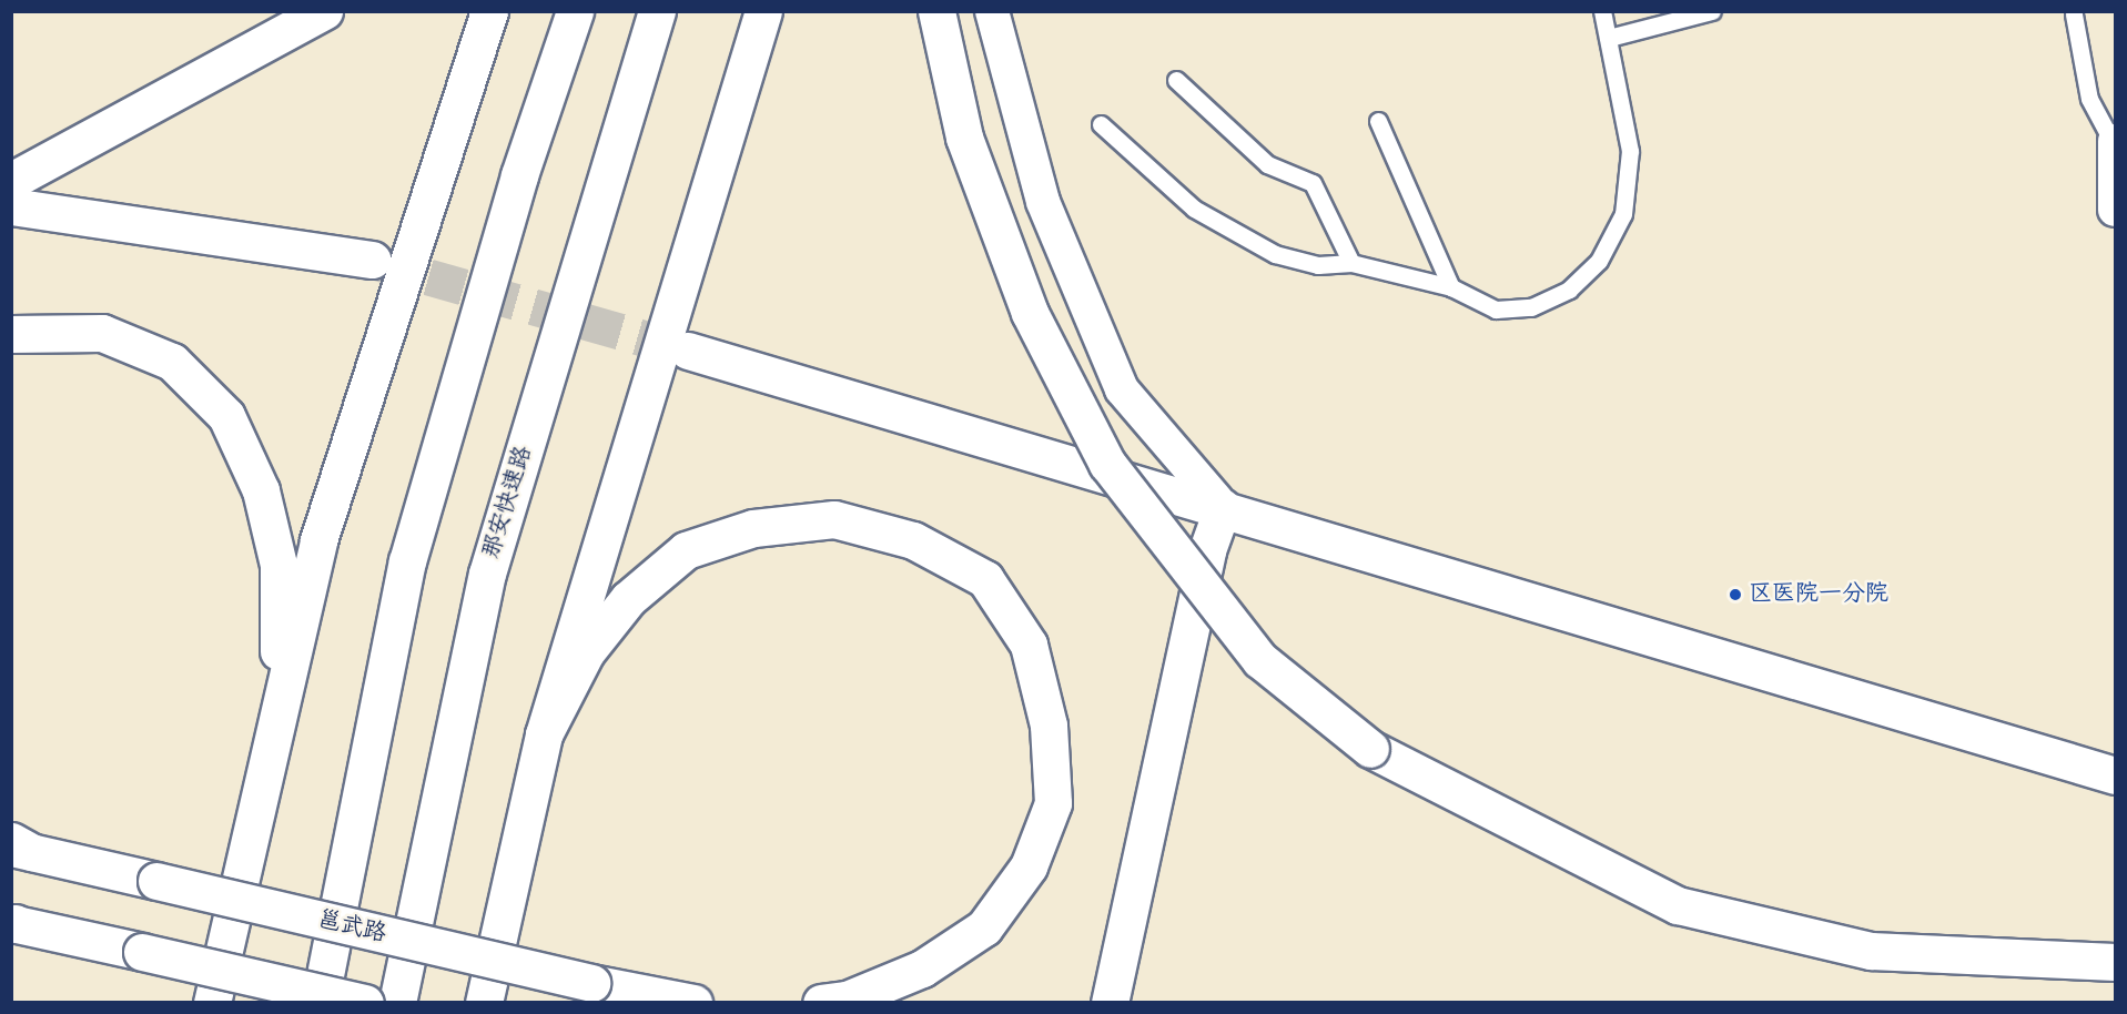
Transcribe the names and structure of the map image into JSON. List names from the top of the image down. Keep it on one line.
{"streets":{"main road":["那安快速路","邕武路"]},"places":["区医院一分院"]}
